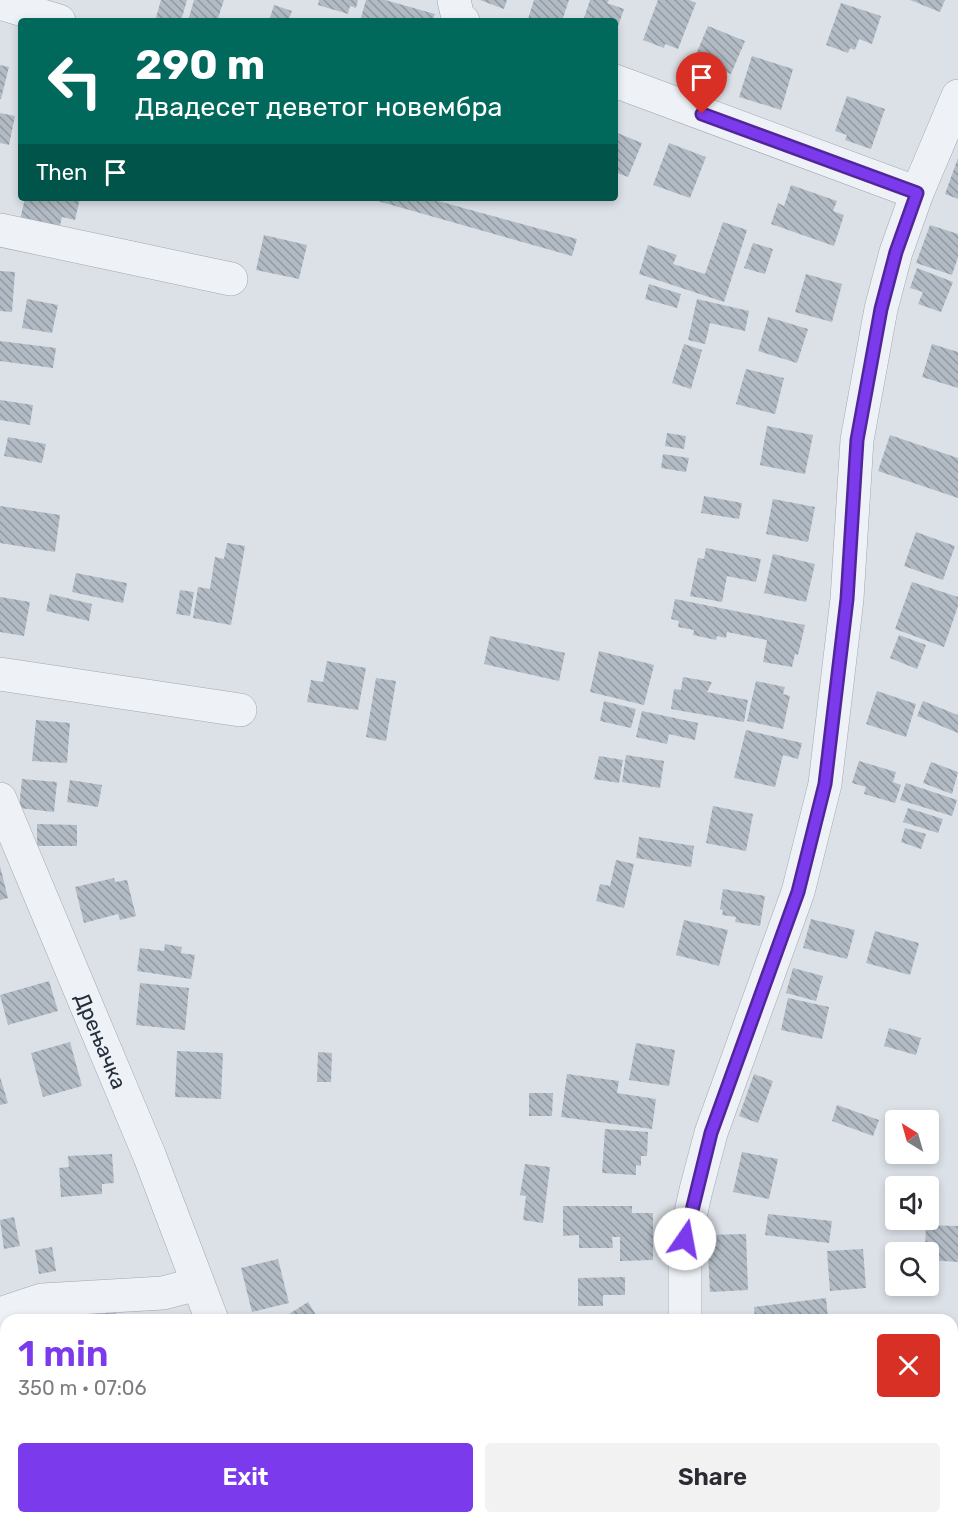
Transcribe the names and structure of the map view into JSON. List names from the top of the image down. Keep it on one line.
{"streets":{"street":["Дрењачка"]},"north":"top left","page":{"turn":["290 m","Двадесет деветог новембра"],"then":"Then","heading":["1 min","350 m · 07:06"],"buttons":["Exit","Share"]}}
